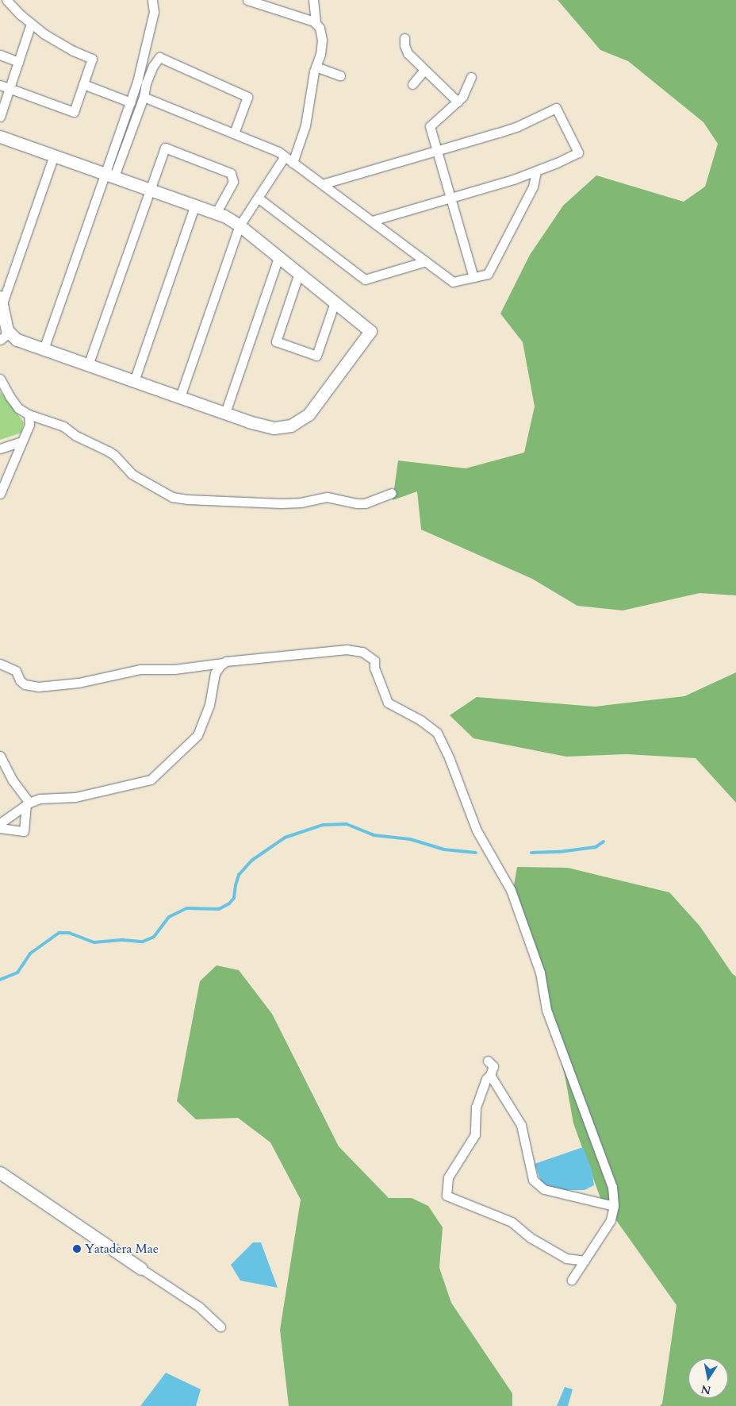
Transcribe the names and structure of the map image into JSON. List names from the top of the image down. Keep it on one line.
{"places":["Yatadera Mae"],"north":"bottom"}
